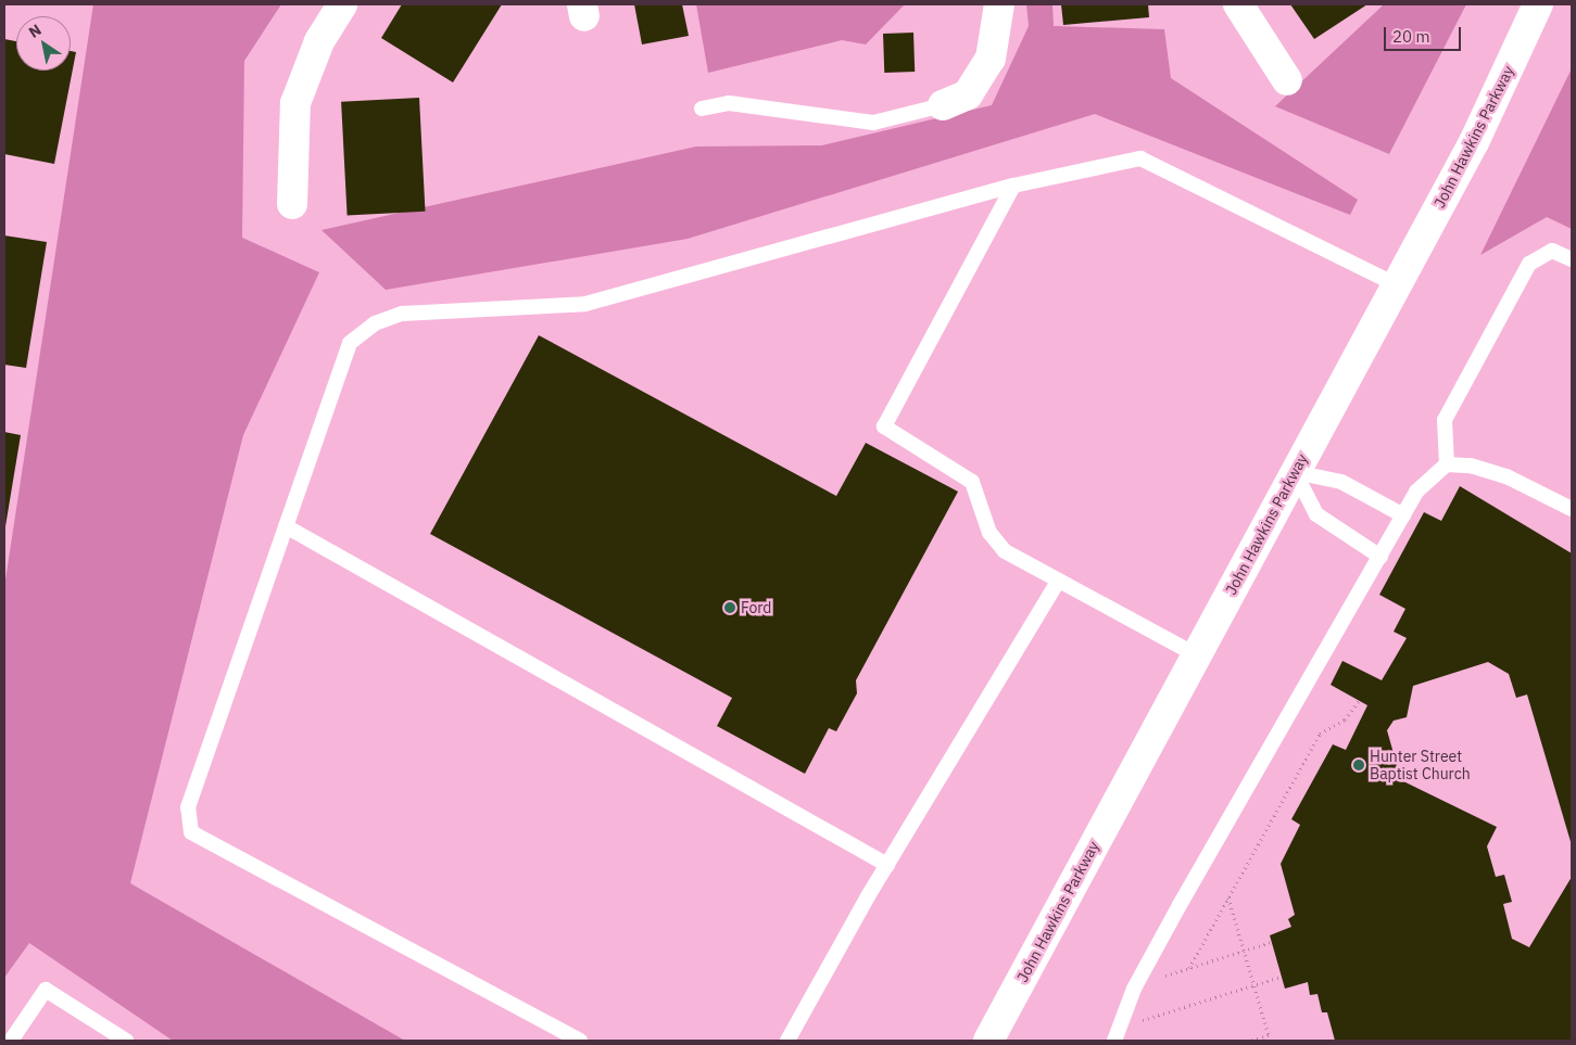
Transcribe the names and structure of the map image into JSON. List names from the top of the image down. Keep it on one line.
{"streets":{"main road":["John Hawkins Parkway"]},"places":["Ford","Hunter Street Baptist Church"],"scale_bar":"20 m","north":"top left"}
